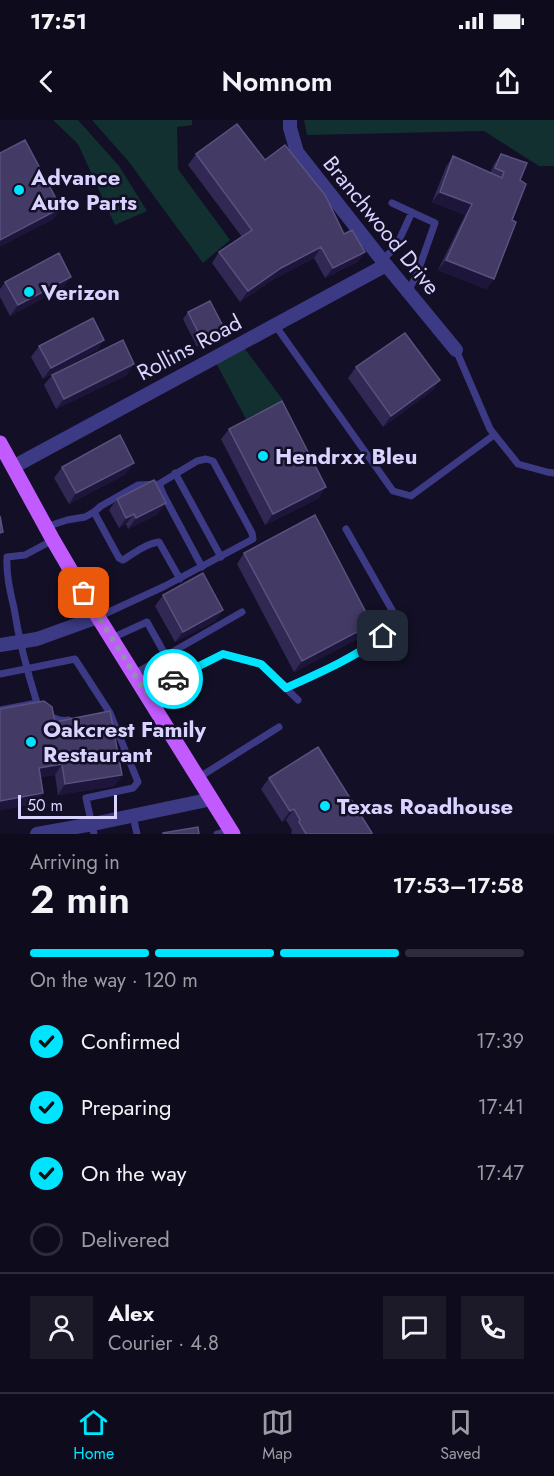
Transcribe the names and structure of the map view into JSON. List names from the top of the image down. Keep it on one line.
{"streets":{"street":["Branchwood Drive","Rollins Road"]},"crossings":[["Branchwood Drive","Rollins Road"]],"places":["Advance Auto Parts","Verizon","Hendrxx Bleu","Oakcrest Family Restaurant","Texas Roadhouse"],"scale_bar":"50 m","page":{"status":"17:51","header":"Nomnom","scale":"50 m","heading":["2 min","Arriving in","17:53–17:58"],"panel":["Alex","Courier · 4.8"],"bar":"On the way · 120 m","list":[["Confirmed","17:39"],["Preparing","17:41"],["On the way","17:47"],"Delivered"],"tabs":["Home","Map","Saved"]}}
